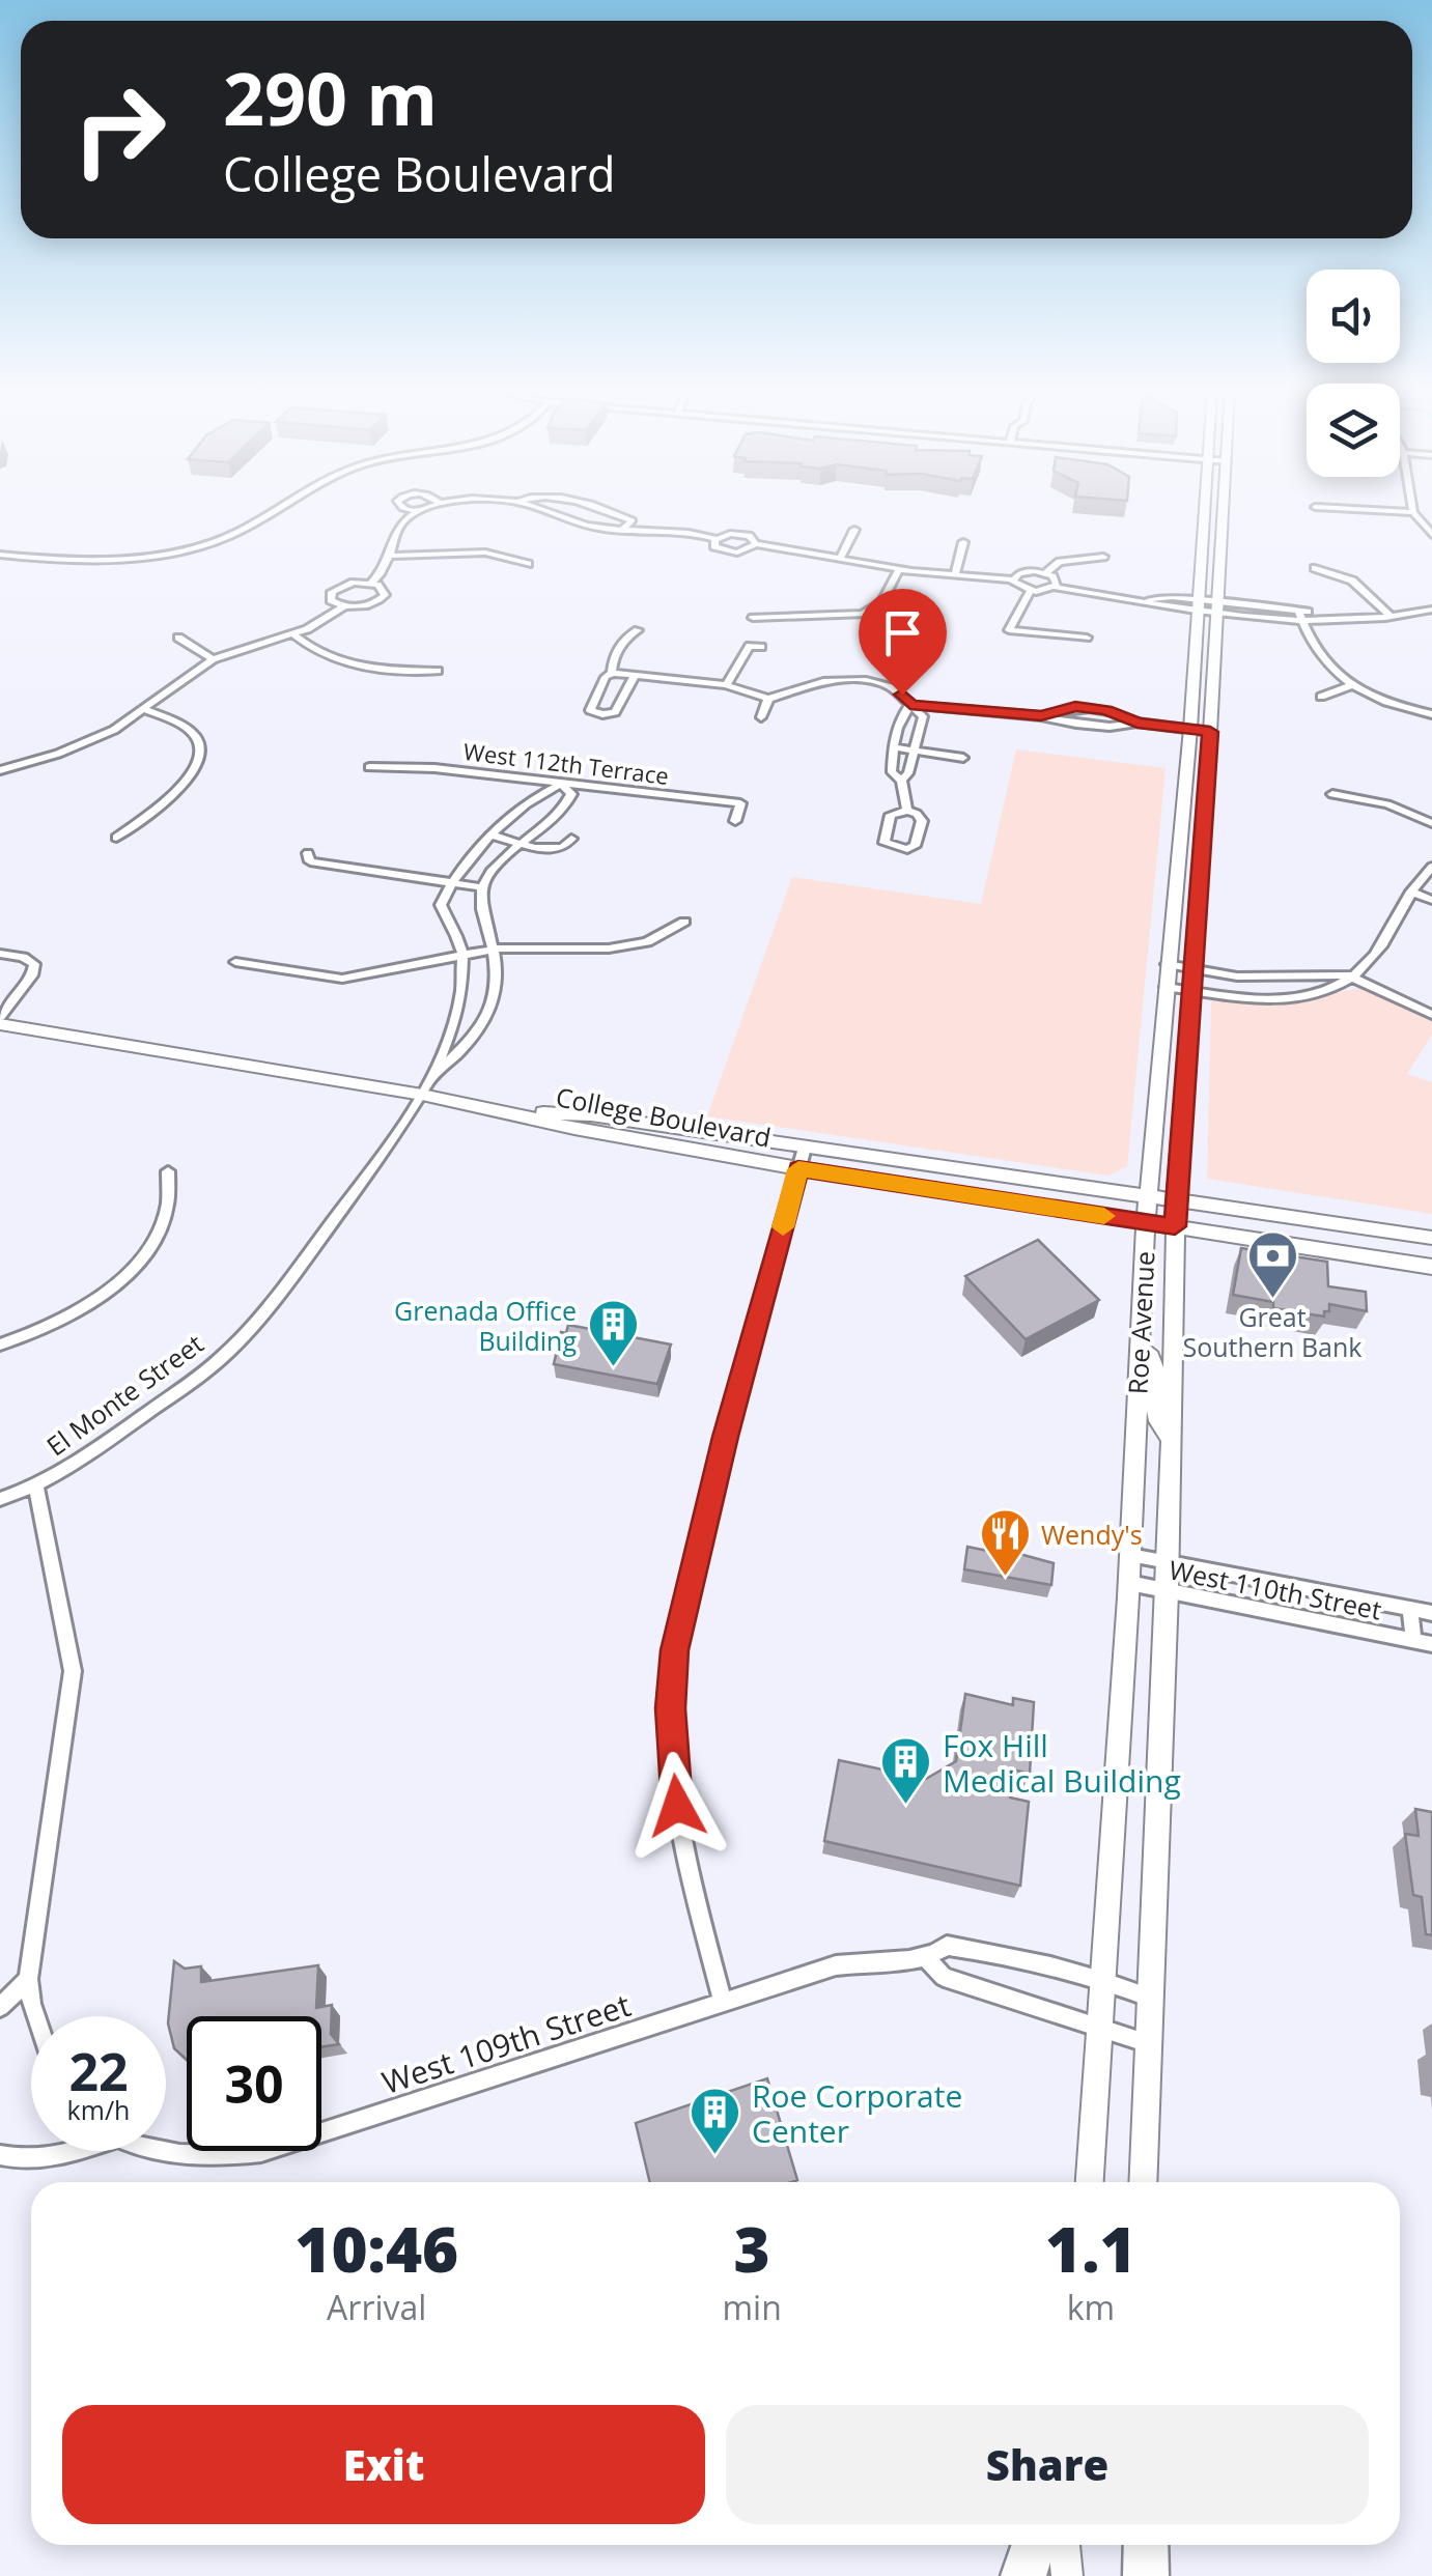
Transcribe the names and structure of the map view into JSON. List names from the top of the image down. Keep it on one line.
{"streets":{"main road":["College Boulevard","Roe Avenue"],"street":["West 112th Terrace","El Monte Street","West 110th Street","West 109th Street"]},"crossings":[["College Boulevard","Roe Avenue"],["College Boulevard","El Monte Street"],["Roe Avenue","West 110th Street"],["Roe Avenue","West 109th Street"]],"places":{"bank":["Great Southern Bank"],"building":["Grenada Office Building","Fox Hill Medical Building","Roe Corporate Center"],"restaurant":["Wendy's"]},"page":{"turn":["290 m","College Boulevard"],"speed":"22 km/h","limit":"30","eta":["10:46","Arrival","3","min","1.1","km"],"buttons":["Exit","Share"]}}
